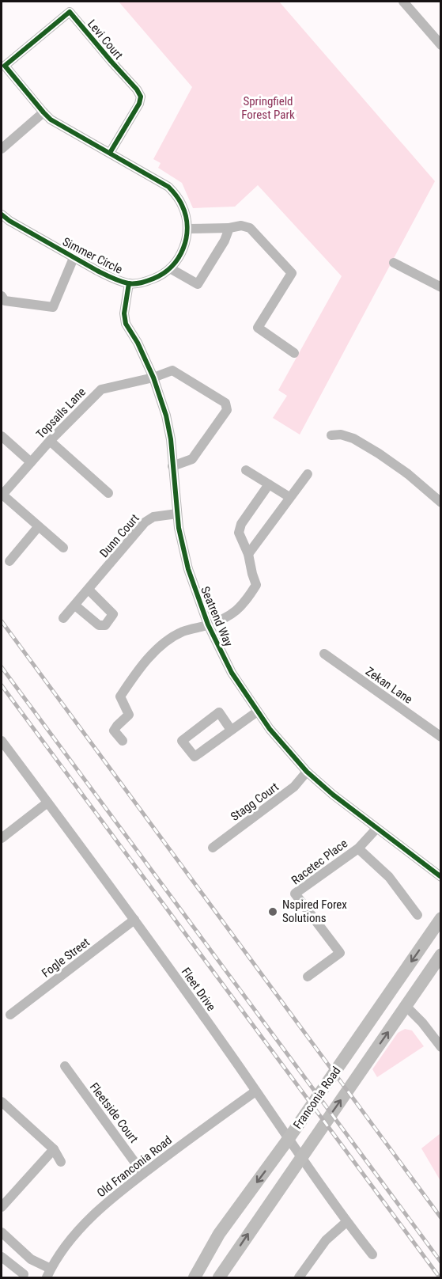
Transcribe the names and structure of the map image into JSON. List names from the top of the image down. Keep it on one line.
{"streets":{"main road":["Franconia Road"],"street":["Levi Court","Simmer Circle","Topsails Lane","Dunn Court","Seatrend Way","Zekan Lane","Stagg Court","Racetec Place","Fogle Street","Fleet Drive","Fleetside Court","Old Franconia Road"]},"crossings":[["Levi Court","Simmer Circle"],["Simmer Circle","Seatrend Way"],["Topsails Lane","Seatrend Way"],["Dunn Court","Seatrend Way"],["Seatrend Way","Stagg Court"],["Seatrend Way","Racetec Place"],["Fogle Street","Fleet Drive"],["Fleet Drive","Franconia Road"],["Fleet Drive","Old Franconia Road"],["Fleetside Court","Old Franconia Road"]],"parks":["Springfield Forest Park"],"places":["Nspired Forex Solutions"]}
